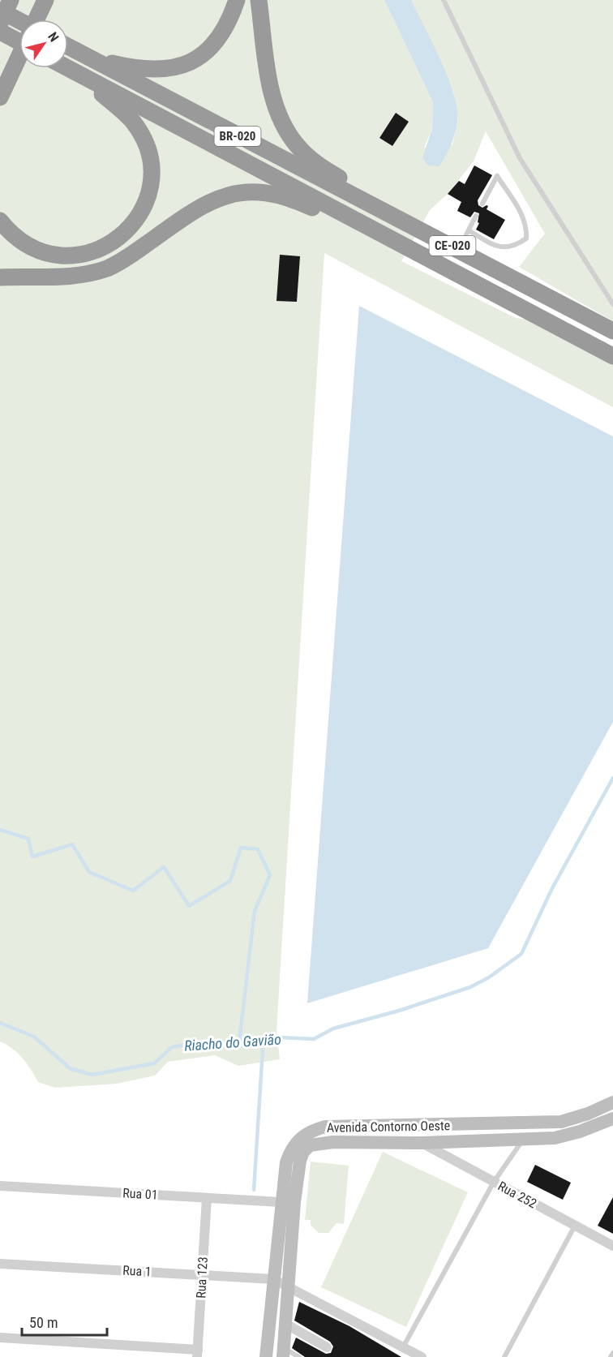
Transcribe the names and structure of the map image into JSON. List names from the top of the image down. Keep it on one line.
{"streets":{"highway":["BR-020","CE-020"],"street":["Avenida Contorno Oeste","Rua 01","Rua 252","Rua 1","Rua 123"]},"crossings":[["BR-020","CE-020"],["Avenida Contorno Oeste","Rua 252"],["Rua 01","Rua 123"],["Rua 1","Rua 123"]],"water":["Riacho do Gavião"],"scale_bar":"50 m","north":"top right"}
